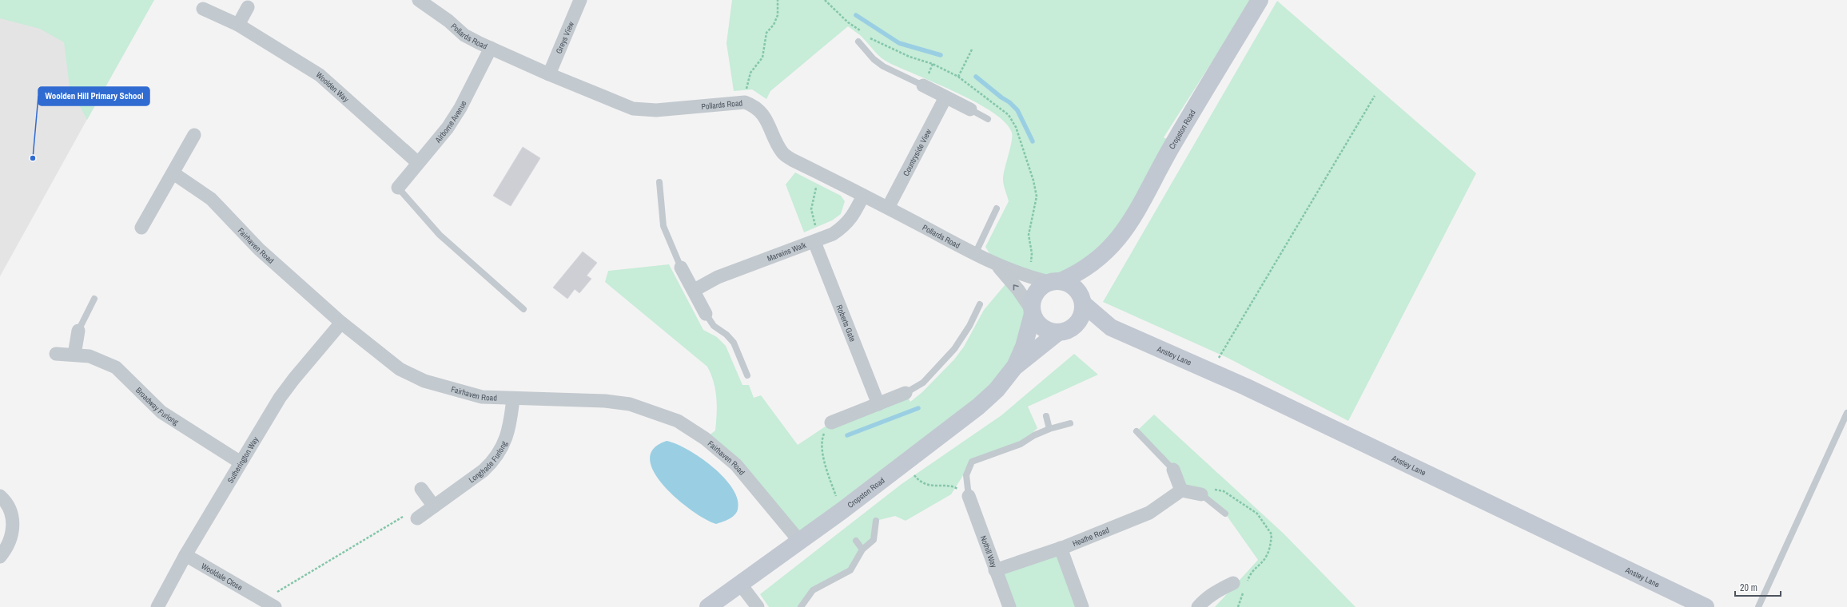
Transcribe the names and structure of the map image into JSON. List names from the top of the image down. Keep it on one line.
{"streets":{"street":["Pollards Road","Greys View","Woolden Way","Airborne Avenue","Cropston Road","Countryside View","Fairhaven Road","Marwins Walk","Roberts Gate","Anstey Lane","Broadway Furlong","Sutherington Way","Longhade Furlong","Heathe Road","Nothill Way","Wooldale Close"]},"crossings":[["Pollards Road","Greys View"],["Pollards Road","Airborne Avenue"],["Pollards Road","Cropston Road"],["Pollards Road","Countryside View"],["Pollards Road","Marwins Walk"],["Pollards Road","Anstey Lane"],["Woolden Way","Airborne Avenue"],["Cropston Road","Fairhaven Road"],["Cropston Road","Anstey Lane"],["Fairhaven Road","Sutherington Way"],["Fairhaven Road","Longhade Furlong"],["Marwins Walk","Roberts Gate"],["Broadway Furlong","Sutherington Way"],["Sutherington Way","Wooldale Close"],["Heathe Road","Nothill Way"]],"places":["Woolden Hill Primary School"],"scale_bar":"20 m"}
